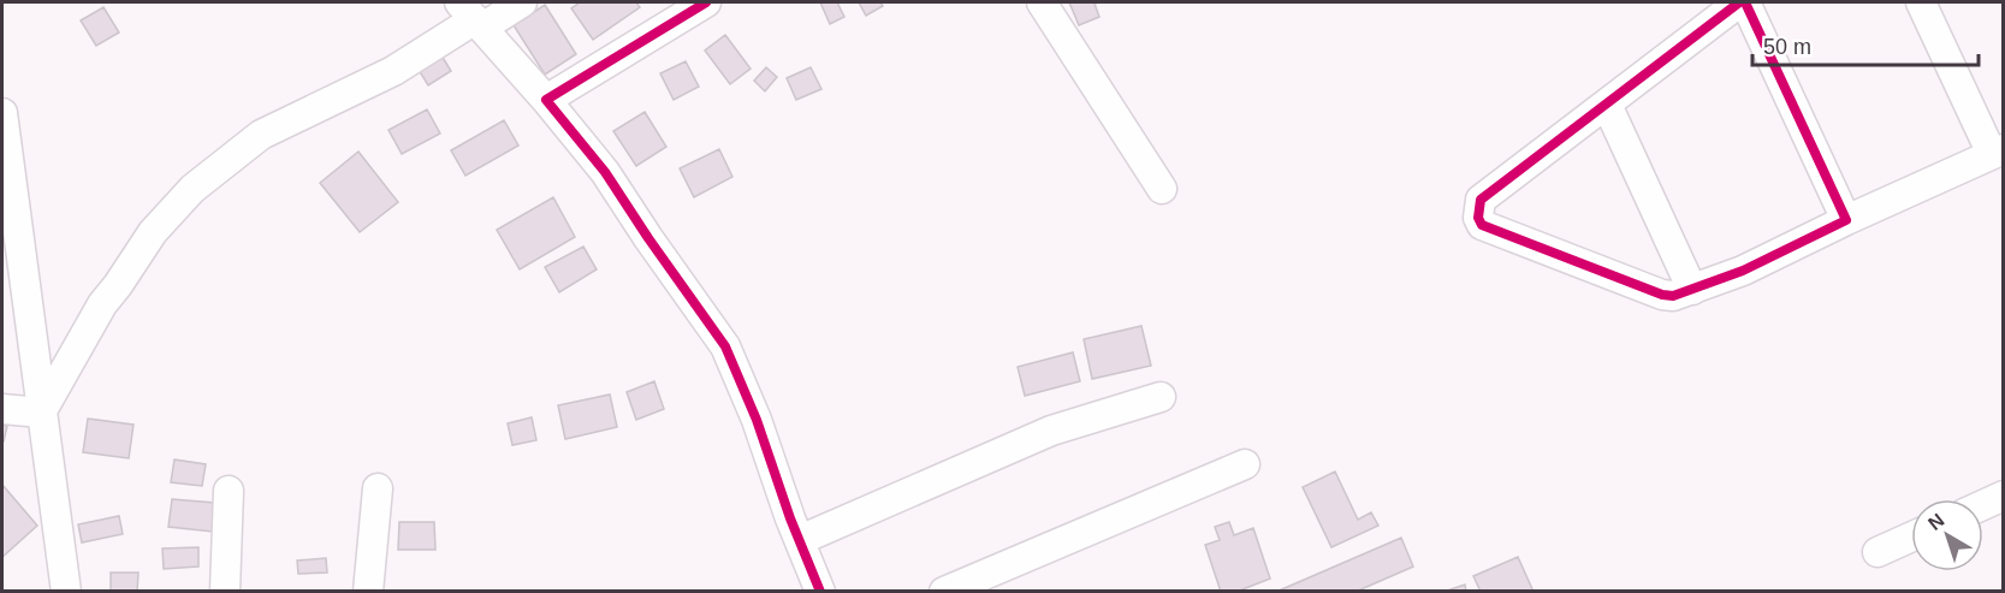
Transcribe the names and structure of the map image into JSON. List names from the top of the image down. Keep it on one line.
{"scale_bar":"50 m","north":"top left"}
